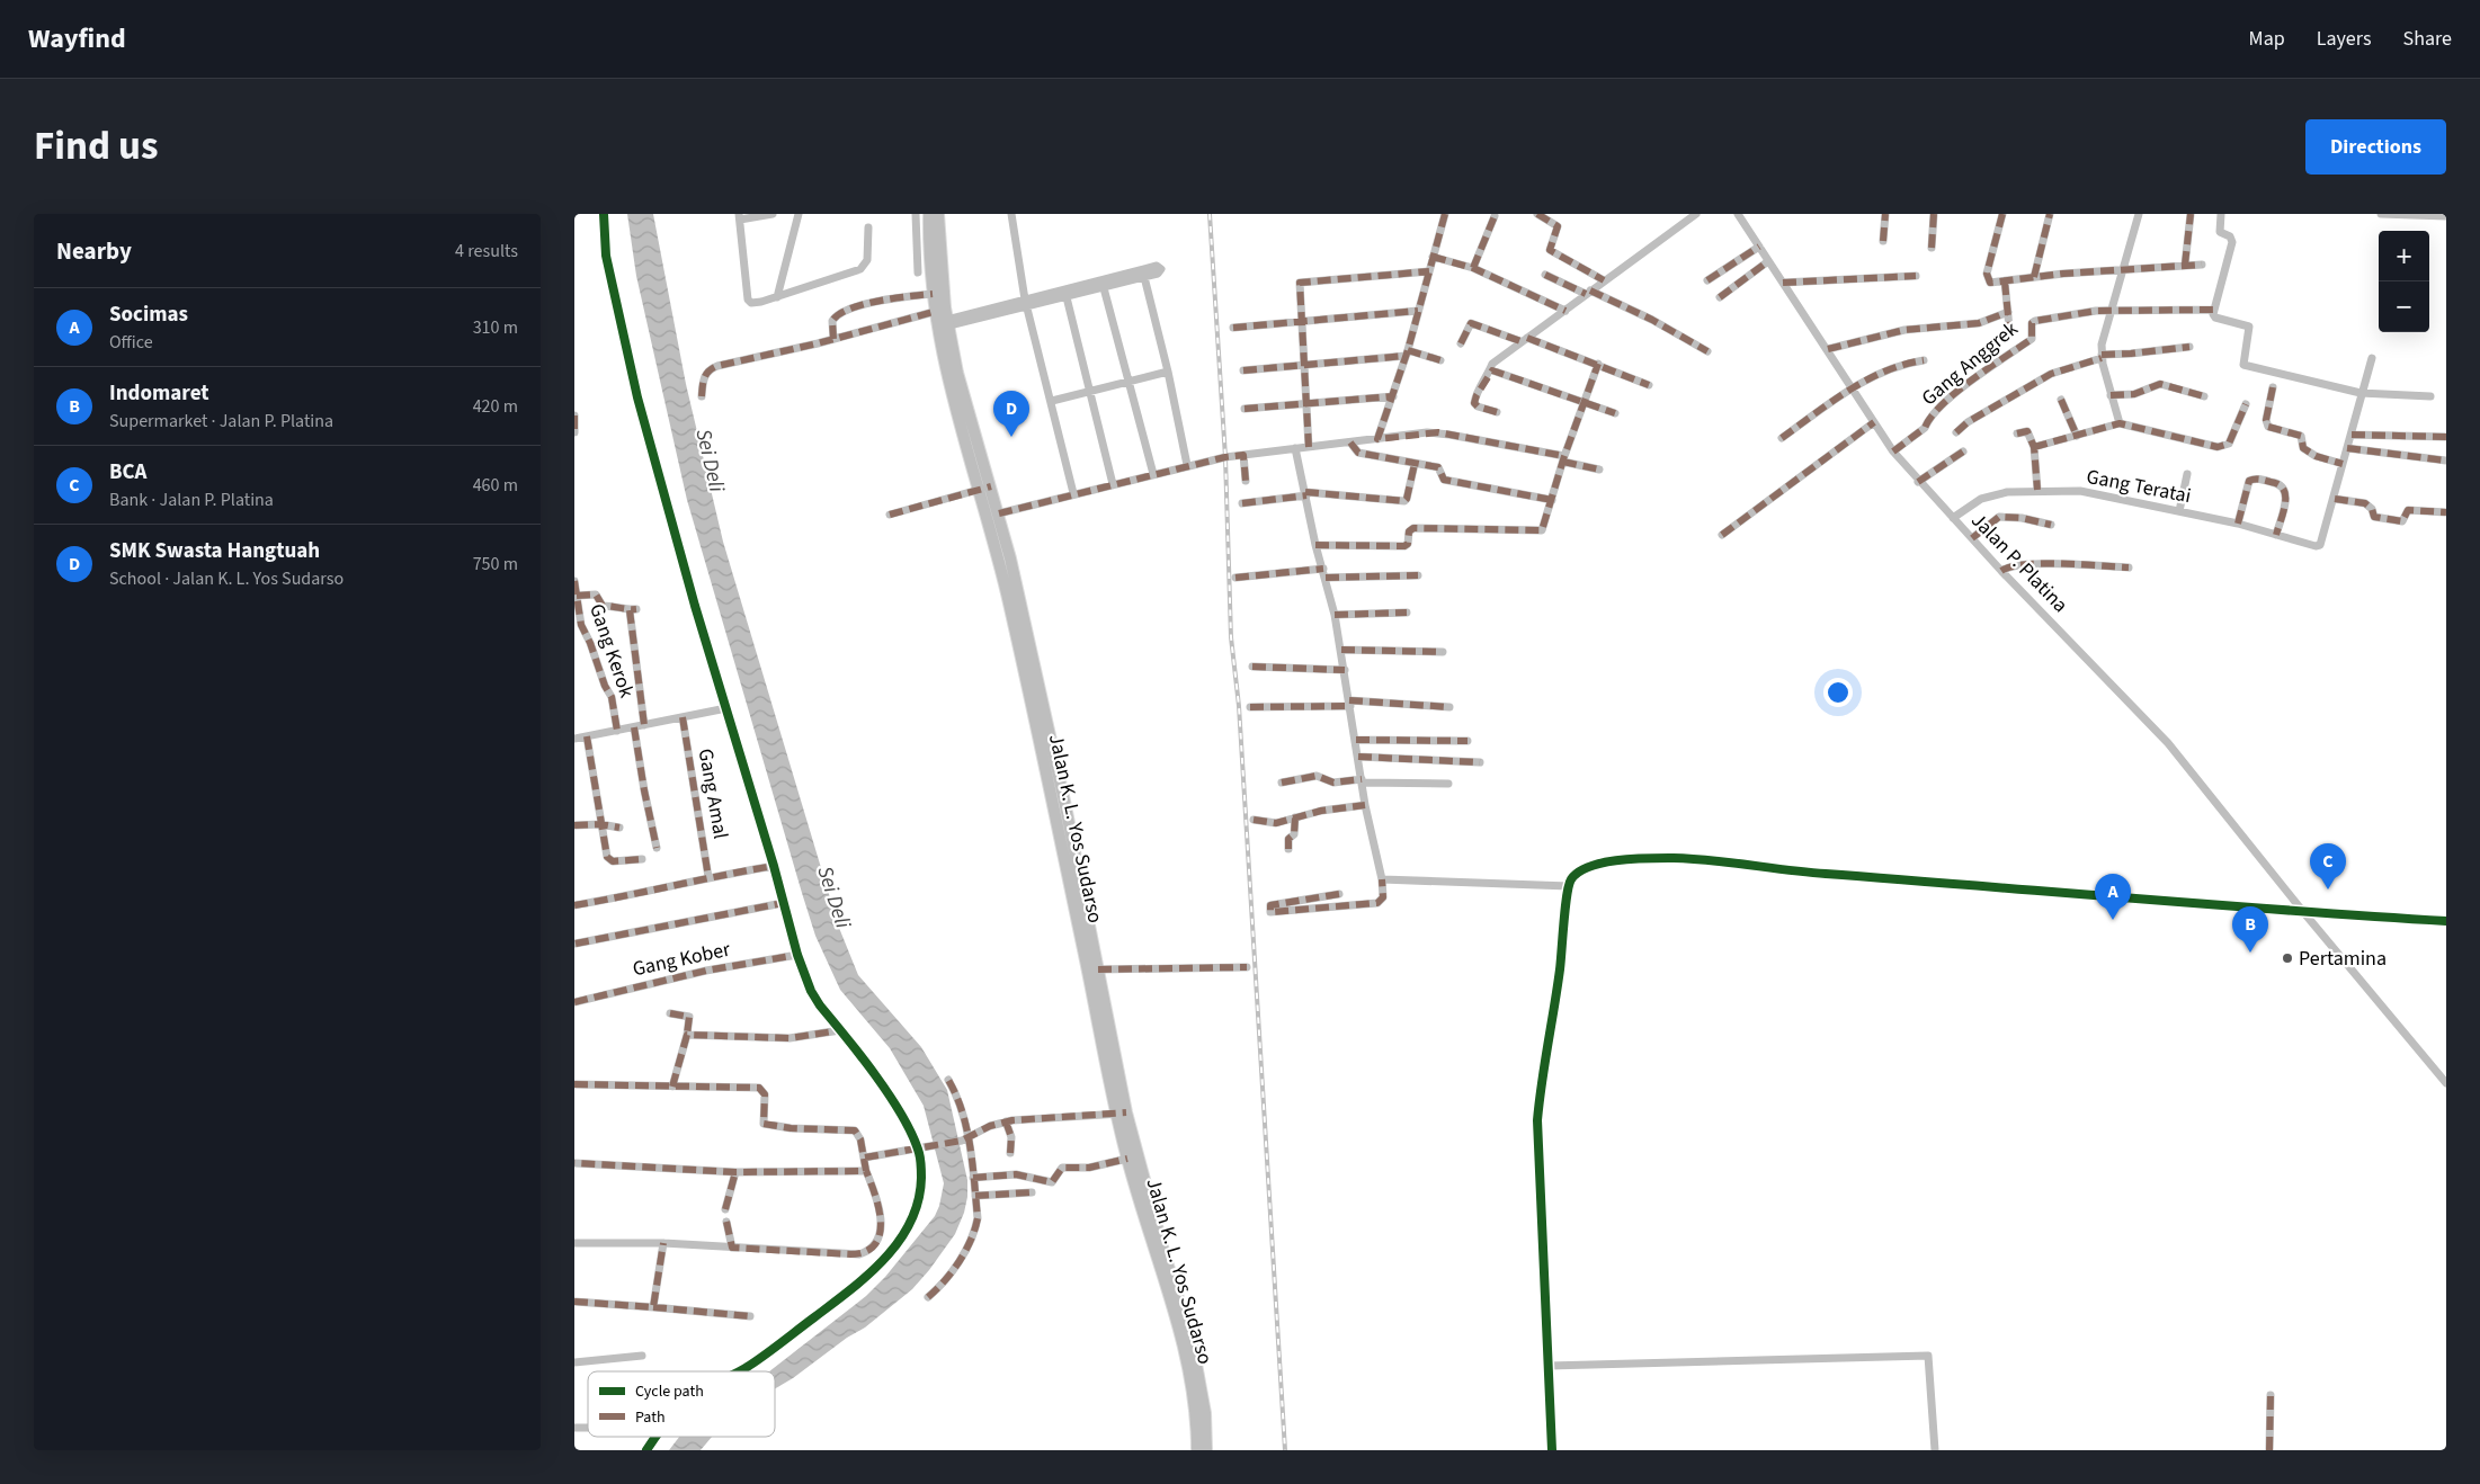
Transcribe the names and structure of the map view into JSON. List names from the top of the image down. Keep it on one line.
{"streets":{"highway":["Jalan K. L. Yos Sudarso"],"street":["Gang Anggrek","Gang Teratai","Jalan P. Platina","Gang Kerok","Gang Amal","Gang Kober"]},"crossings":[["Gang Anggrek","Jalan P. Platina"],["Gang Teratai","Jalan P. Platina"]],"water":["Sei Deli"],"places":["Pertamina"],"legend":["Cycle path","Path"],"page":{"header":"Wayfind","nav":["Map","Layers","Share"],"title":"Find us","buttons":"Directions","heading":["Nearby","4 results"],"map_buttons":["+","−"],"list":[{"mark":"A","name":"Socimas","note":"Office","value":"310 m"},{"mark":"B","name":"Indomaret","note":"Supermarket · Jalan P. Platina","value":"420 m"},{"mark":"C","name":"BCA","note":"Bank · Jalan P. Platina","value":"460 m"},{"mark":"D","name":"SMK Swasta Hangtuah","note":"School · Jalan K. L. Yos Sudarso","value":"750 m"}],"pins":["D","C","A","B"]}}
